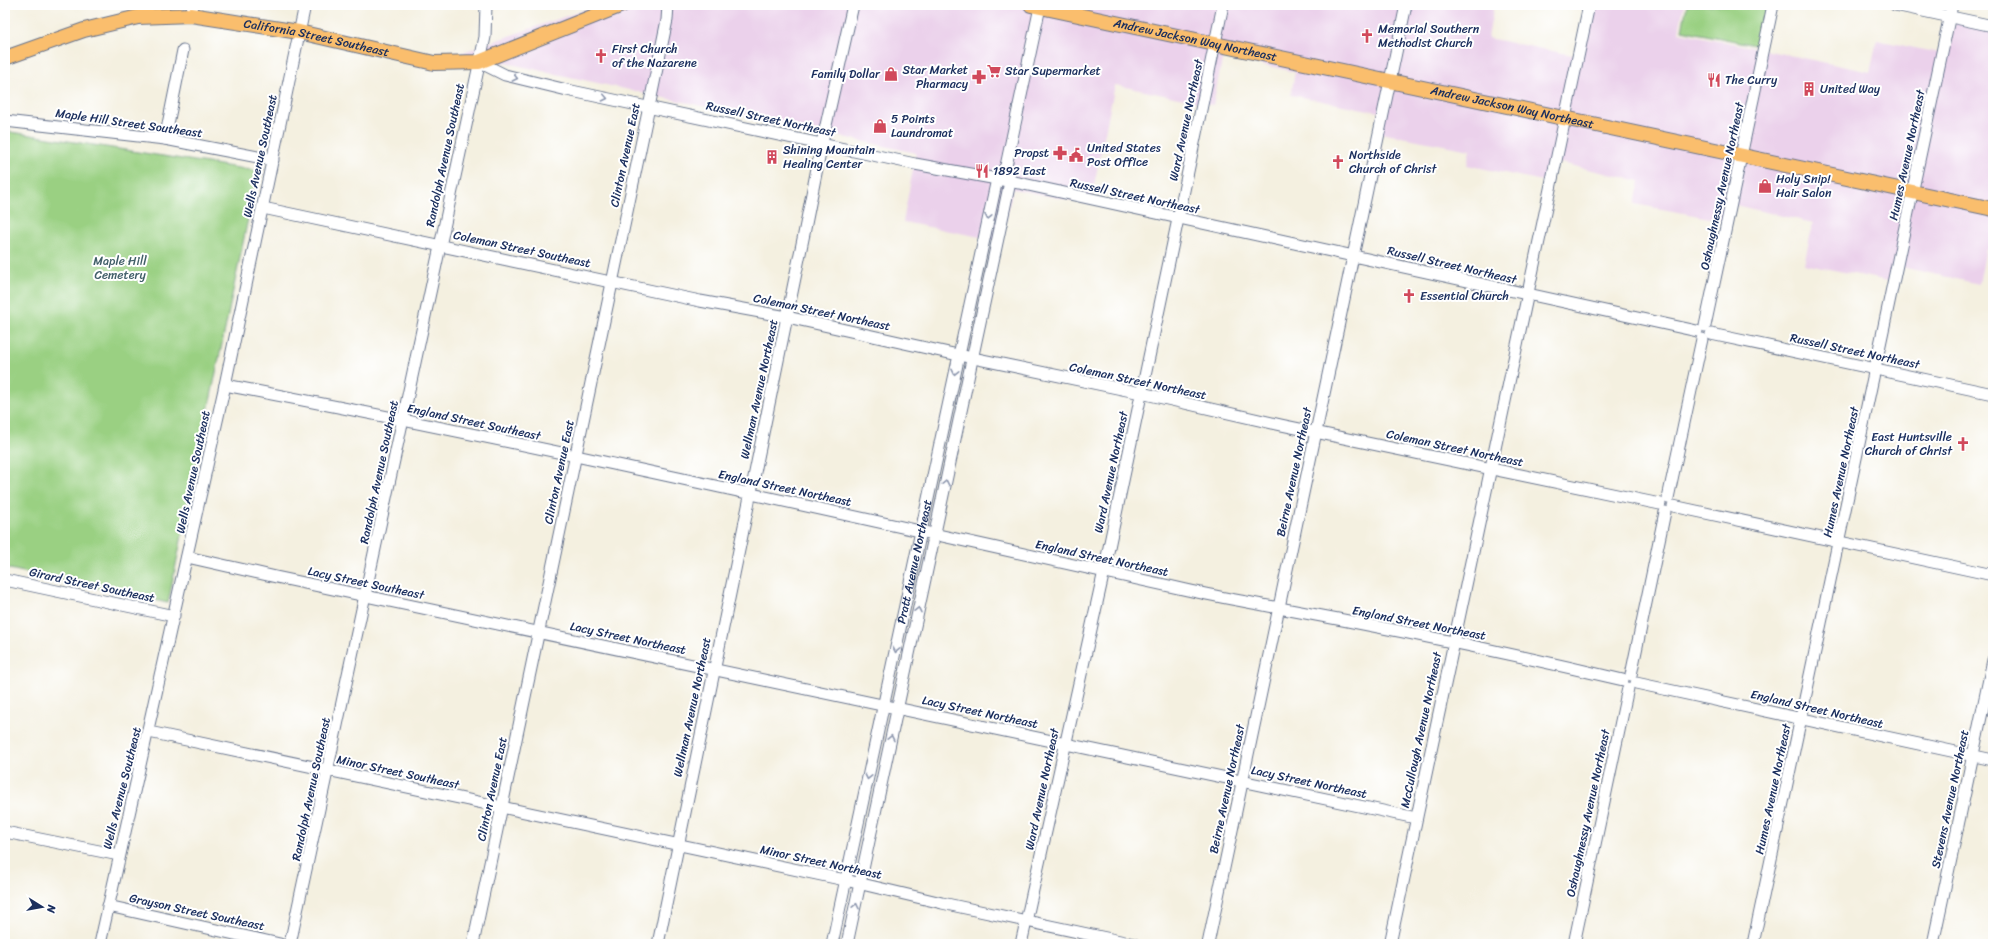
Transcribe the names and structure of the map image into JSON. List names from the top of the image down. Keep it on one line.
{"streets":{"main road":["California Street Southeast","Andrew Jackson Way Northeast"],"street":["Russell Street Northeast","Ward Avenue Northeast","Maple Hill Street Southeast","Randolph Avenue Southeast","Clinton Avenue East","Humes Avenue Northeast","Wells Avenue Southeast","Oshaughnessy Avenue Northeast","Coleman Street Southeast","Coleman Street Northeast","Wellman Avenue Northeast","England Street Southeast","Beirne Avenue Northeast","England Street Northeast","Pratt Avenue Northeast","Lacy Street Southeast","Girard Street Southeast","Lacy Street Northeast","McCullough Avenue Northeast","Minor Street Southeast","Stevens Avenue Northeast","Minor Street Northeast","Grayson Street Southeast"]},"crossings":[["California Street Southeast","Russell Street Northeast"],["California Street Southeast","Randolph Avenue Southeast"],["California Street Southeast","Wells Avenue Southeast"],["Andrew Jackson Way Northeast","Ward Avenue Northeast"],["Andrew Jackson Way Northeast","Humes Avenue Northeast"],["Andrew Jackson Way Northeast","Oshaughnessy Avenue Northeast"],["Andrew Jackson Way Northeast","Beirne Avenue Northeast"],["Andrew Jackson Way Northeast","McCullough Avenue Northeast"],["Russell Street Northeast","Ward Avenue Northeast"],["Russell Street Northeast","Randolph Avenue Southeast"],["Russell Street Northeast","Clinton Avenue East"],["Russell Street Northeast","Humes Avenue Northeast"],["Russell Street Northeast","Oshaughnessy Avenue Northeast"],["Russell Street Northeast","Wellman Avenue Northeast"],["Russell Street Northeast","Beirne Avenue Northeast"],["Russell Street Northeast","Pratt Avenue Northeast"],["Russell Street Northeast","McCullough Avenue Northeast"],["Ward Avenue Northeast","Coleman Street Northeast"],["Ward Avenue Northeast","England Street Northeast"],["Ward Avenue Northeast","Lacy Street Northeast"],["Ward Avenue Northeast","Minor Street Northeast"],["Maple Hill Street Southeast","Wells Avenue Southeast"],["Randolph Avenue Southeast","Coleman Street Southeast"],["Randolph Avenue Southeast","England Street Southeast"],["Randolph Avenue Southeast","Lacy Street Southeast"],["Randolph Avenue Southeast","Minor Street Southeast"],["Clinton Avenue East","Coleman Street Southeast"],["Clinton Avenue East","Coleman Street Northeast"],["Clinton Avenue East","England Street Southeast"],["Clinton Avenue East","England Street Northeast"],["Clinton Avenue East","Lacy Street Southeast"],["Clinton Avenue East","Lacy Street Northeast"],["Clinton Avenue East","Minor Street Southeast"],["Clinton Avenue East","Minor Street Northeast"],["Humes Avenue Northeast","Coleman Street Northeast"],["Humes Avenue Northeast","England Street Northeast"],["Wells Avenue Southeast","Coleman Street Southeast"],["Wells Avenue Southeast","England Street Southeast"],["Wells Avenue Southeast","Lacy Street Southeast"],["Wells Avenue Southeast","Girard Street Southeast"],["Wells Avenue Southeast","Minor Street Southeast"],["Wells Avenue Southeast","Grayson Street Southeast"],["Oshaughnessy Avenue Northeast","Coleman Street Northeast"],["Oshaughnessy Avenue Northeast","England Street Northeast"],["Coleman Street Southeast","Coleman Street Northeast"],["Coleman Street Northeast","Wellman Avenue Northeast"],["Coleman Street Northeast","Beirne Avenue Northeast"],["Coleman Street Northeast","Pratt Avenue Northeast"],["Coleman Street Northeast","McCullough Avenue Northeast"],["Wellman Avenue Northeast","England Street Northeast"],["Wellman Avenue Northeast","Lacy Street Northeast"],["Wellman Avenue Northeast","Minor Street Northeast"],["England Street Southeast","England Street Northeast"],["Beirne Avenue Northeast","England Street Northeast"],["Beirne Avenue Northeast","Lacy Street Northeast"],["England Street Northeast","Pratt Avenue Northeast"],["England Street Northeast","McCullough Avenue Northeast"],["England Street Northeast","Stevens Avenue Northeast"],["Pratt Avenue Northeast","Lacy Street Northeast"],["Pratt Avenue Northeast","Minor Street Northeast"],["Lacy Street Southeast","Lacy Street Northeast"],["Lacy Street Northeast","McCullough Avenue Northeast"],["Minor Street Southeast","Minor Street Northeast"]],"parks":["Maple Hill Cemetery"],"places":{"church":["Memorial Southern Methodist Church","First Church of the Nazarene","Northside Church of Christ","Essential Church","East Huntsville Church of Christ"],"supermarket":["Star Supermarket"],"shop":["Family Dollar","5 Points Laundromat","Holy Snip! Hair Salon"],"pharmacy":["Star Market Pharmacy","Propst"],"restaurant":["The Curry","1892 East"],"building":["United Way","Shining Mountain Healing Center"],"public building":["United States Post Office"]},"north":"right"}
